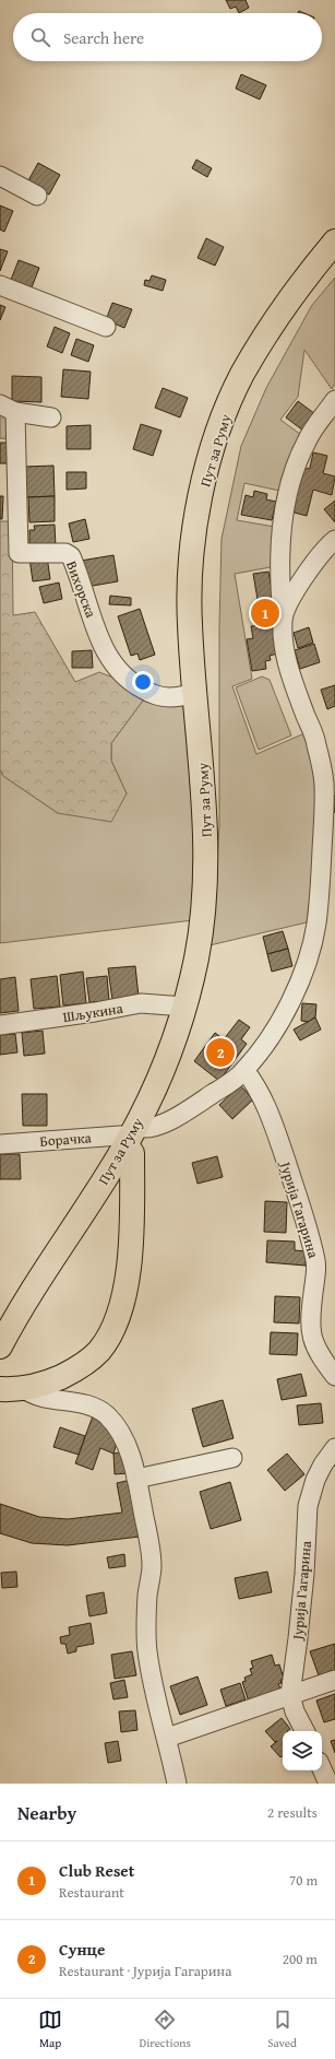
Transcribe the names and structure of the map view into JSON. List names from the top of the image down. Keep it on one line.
{"streets":{"main road":["Пут за Руму"],"street":["Вихорска","Шљукина","Борачка","Јурија Гагарина"]},"crossings":[["Пут за Руму","Вихорска"],["Пут за Руму","Шљукина"],["Пут за Руму","Борачка"],["Борачка","Јурија Гагарина"]],"page":{"search":"Search here","pins":["1","2"],"heading":["Nearby","2 results"],"list":[{"mark":"1","name":"Club Reset","note":"Restaurant","value":"70 m"},{"mark":"2","name":"Сунце","note":"Restaurant · Јурија Гагарина","value":"200 m"}],"nav":["Map","Directions","Saved"]}}
